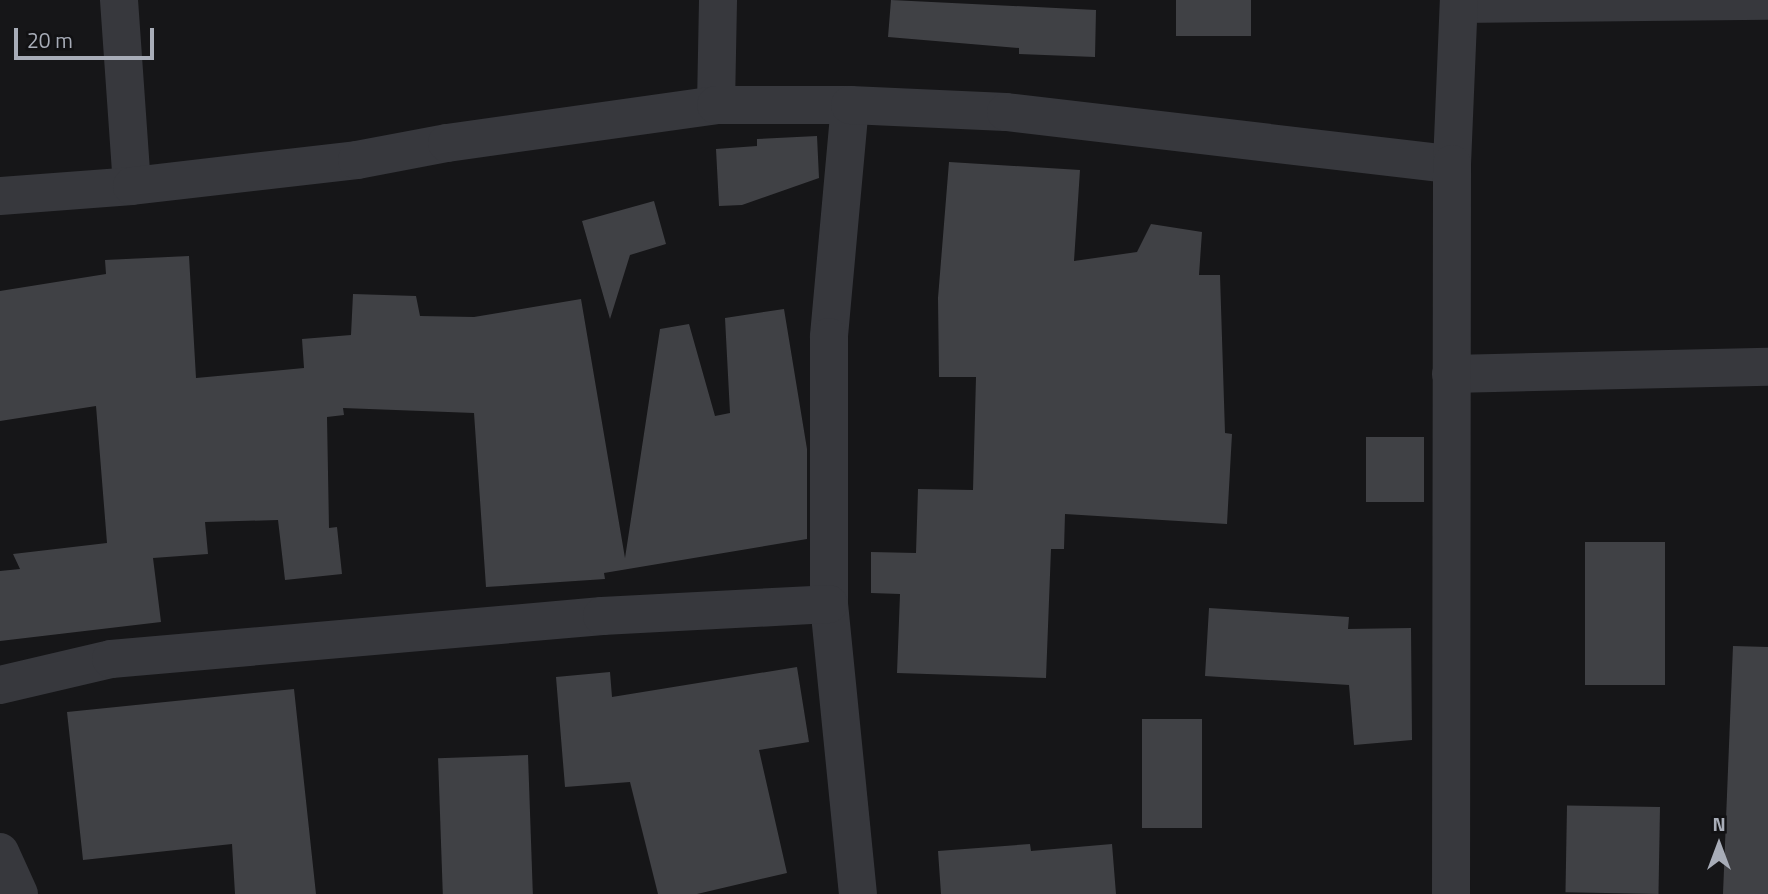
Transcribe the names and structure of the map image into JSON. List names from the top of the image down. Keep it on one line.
{"scale_bar":"20 m","north":"top"}
